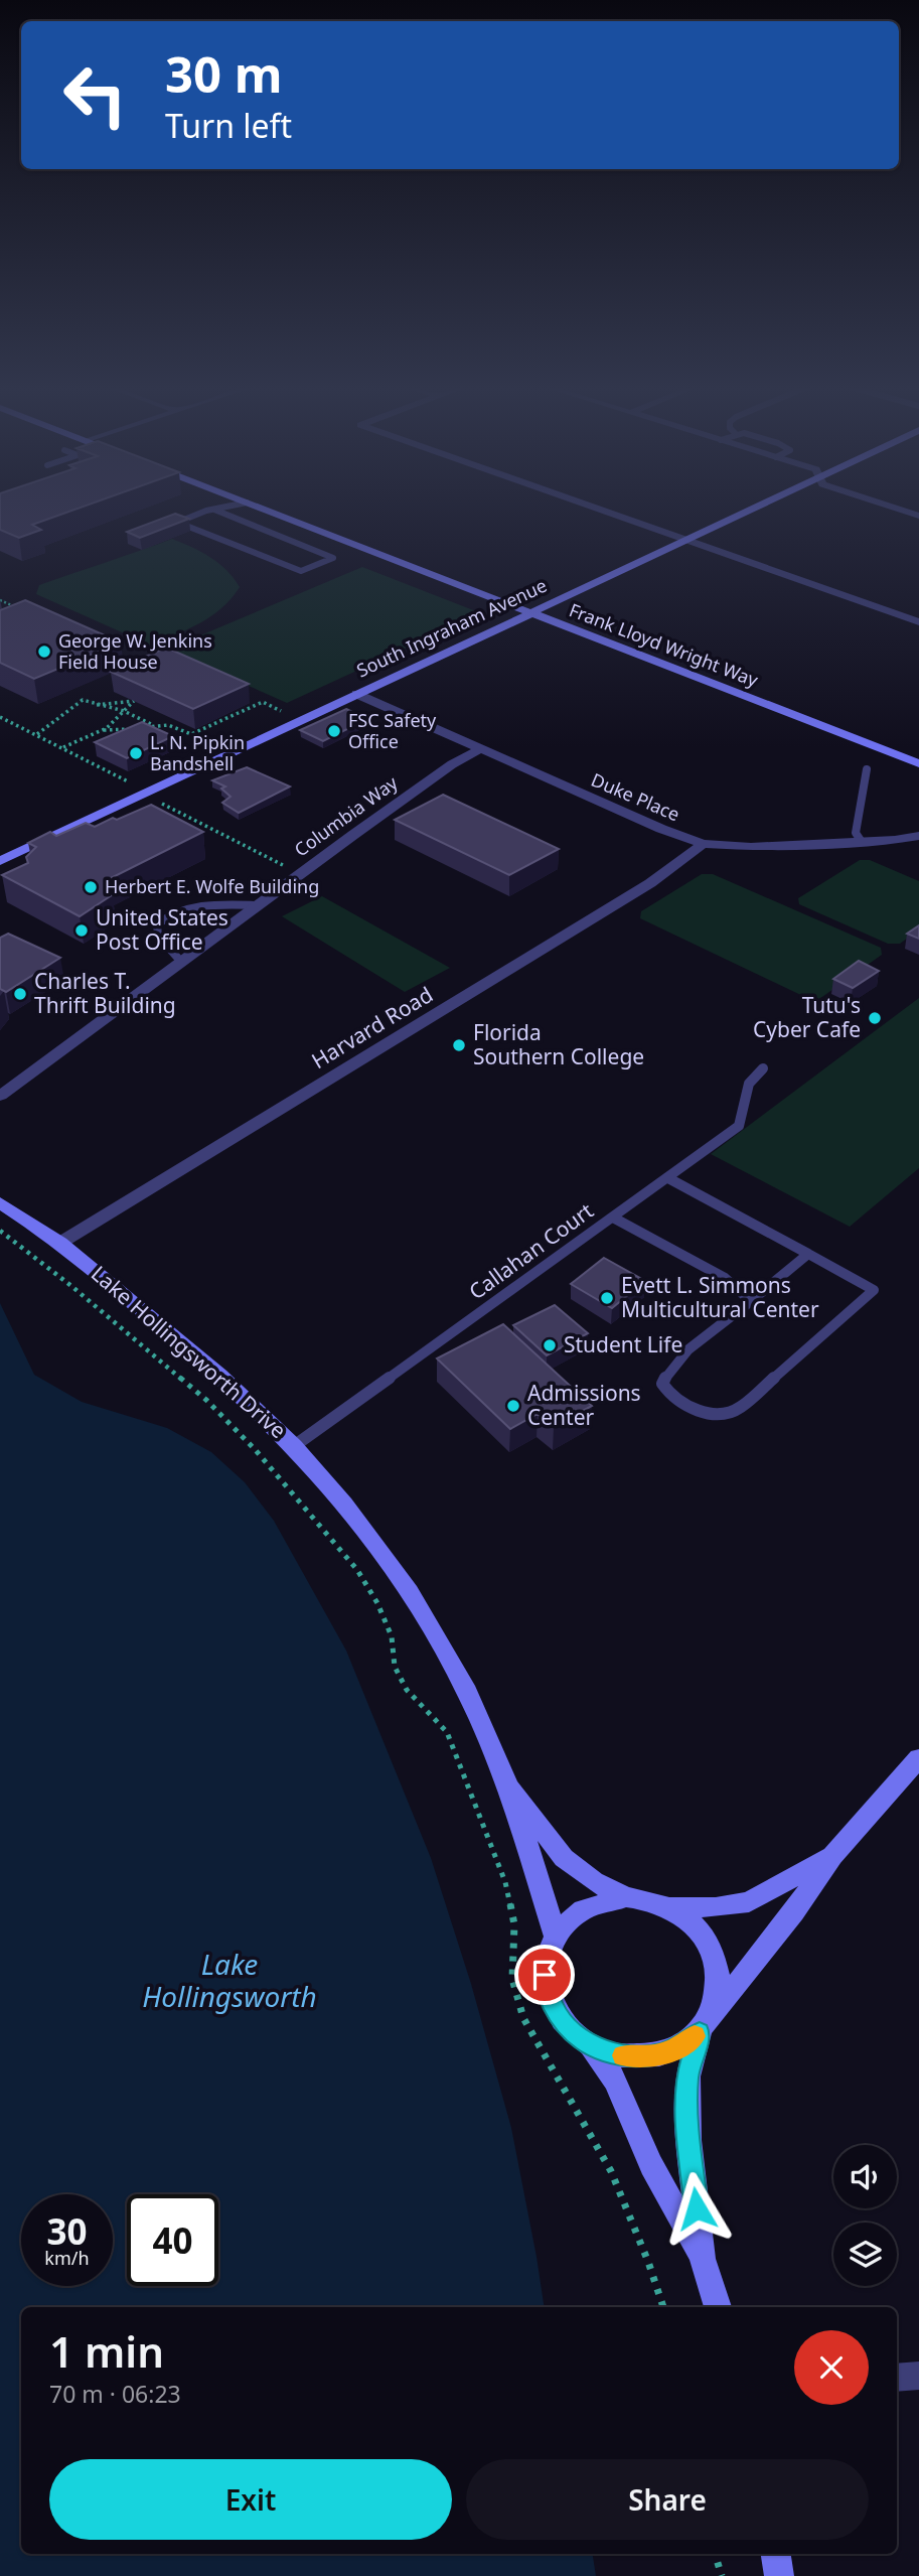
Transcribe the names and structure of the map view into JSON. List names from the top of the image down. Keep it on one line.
{"streets":{"street":["South Ingraham Avenue","Frank Lloyd Wright Way","Duke Place","Columbia Way","Harvard Road","Lake Hollingsworth Drive"],"lane":["Callahan Court"]},"crossings":[["South Ingraham Avenue","Frank Lloyd Wright Way"],["South Ingraham Avenue","Duke Place"],["Duke Place","Columbia Way"],["Duke Place","Harvard Road"],["Harvard Road","Lake Hollingsworth Drive"],["Callahan Court","Lake Hollingsworth Drive"]],"water":["Lake Hollingsworth"],"places":["George W. Jenkins Field House","FSC Safety Office","L. N. Pipkin Bandshell","Herbert E. Wolfe Building","United States Post Office","Charles T. Thrift Building","Tutu's Cyber Cafe","Florida Southern College","Evett L. Simmons Multicultural Center","Student Life","Admissions Center"],"page":{"turn":["30 m","Turn left"],"speed":"30 km/h","limit":"40","heading":["1 min","70 m · 06:23"],"buttons":["Exit","Share"]}}
